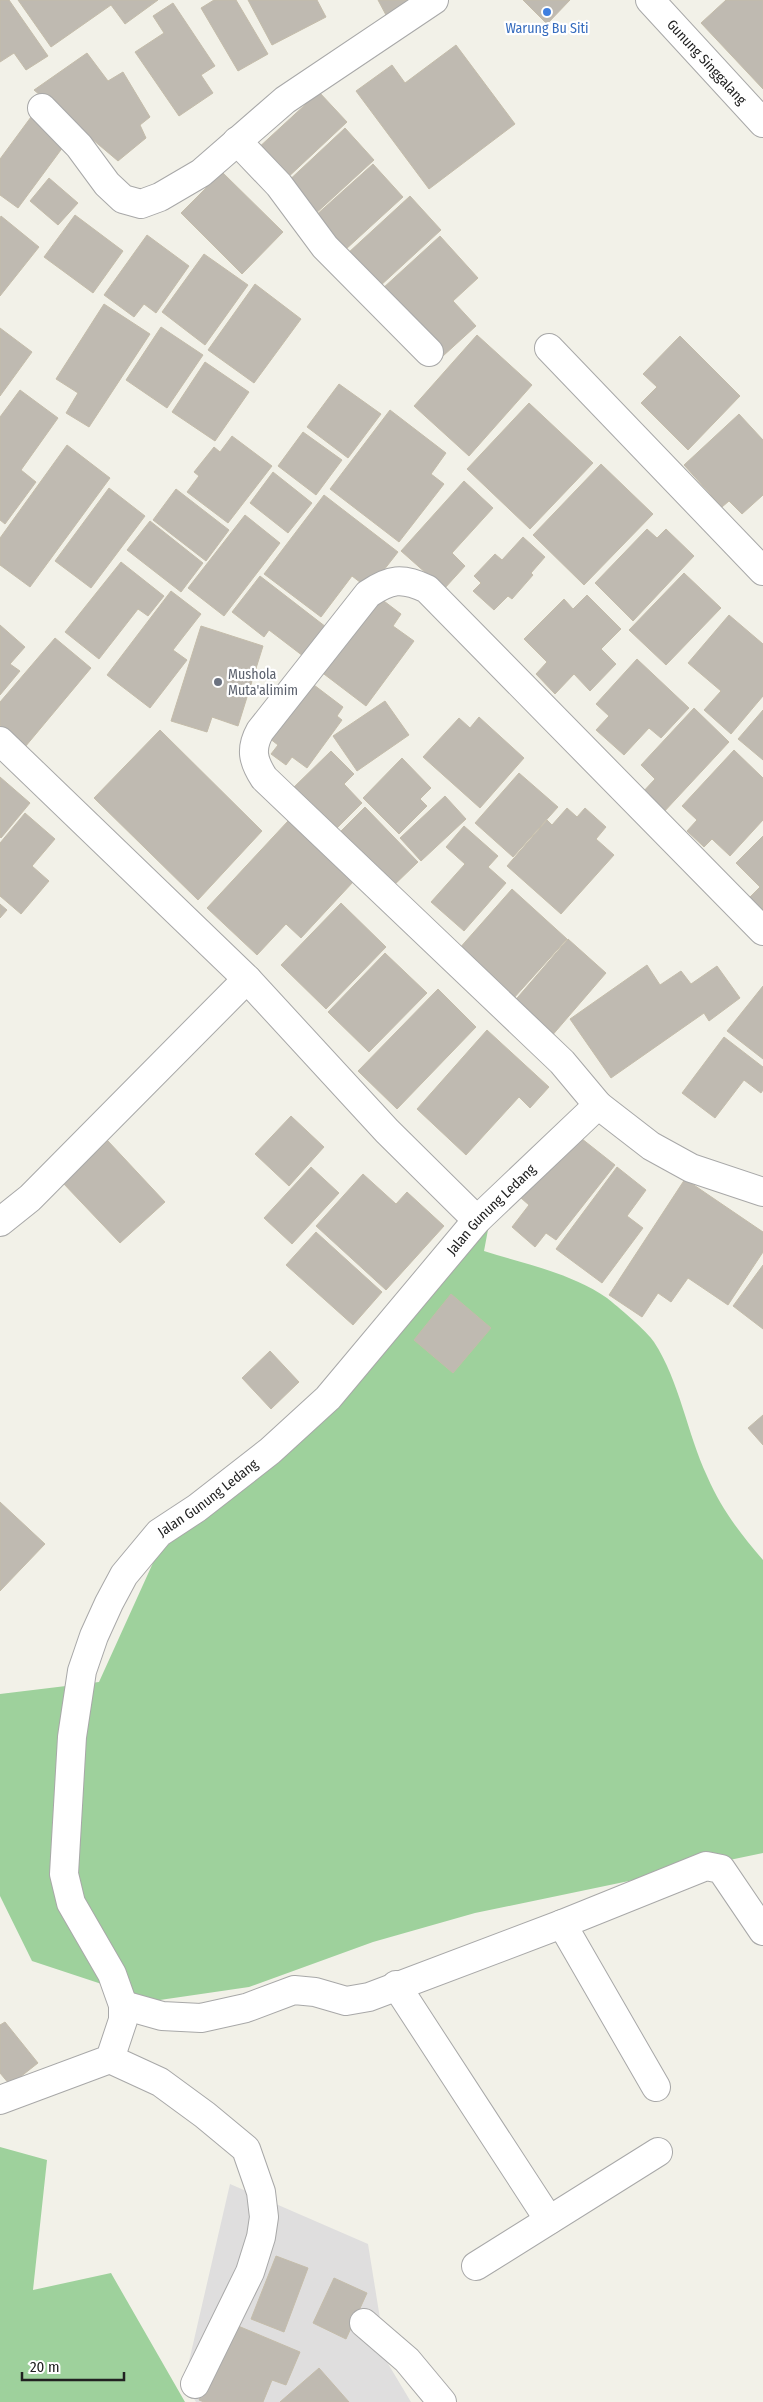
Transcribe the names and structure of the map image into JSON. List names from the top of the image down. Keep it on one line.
{"streets":{"street":["Gunung Singgalang","Jalan Gunung Ledang"]},"places":["Warung Bu Siti","Mushola Muta'alimim"],"scale_bar":"20 m"}
